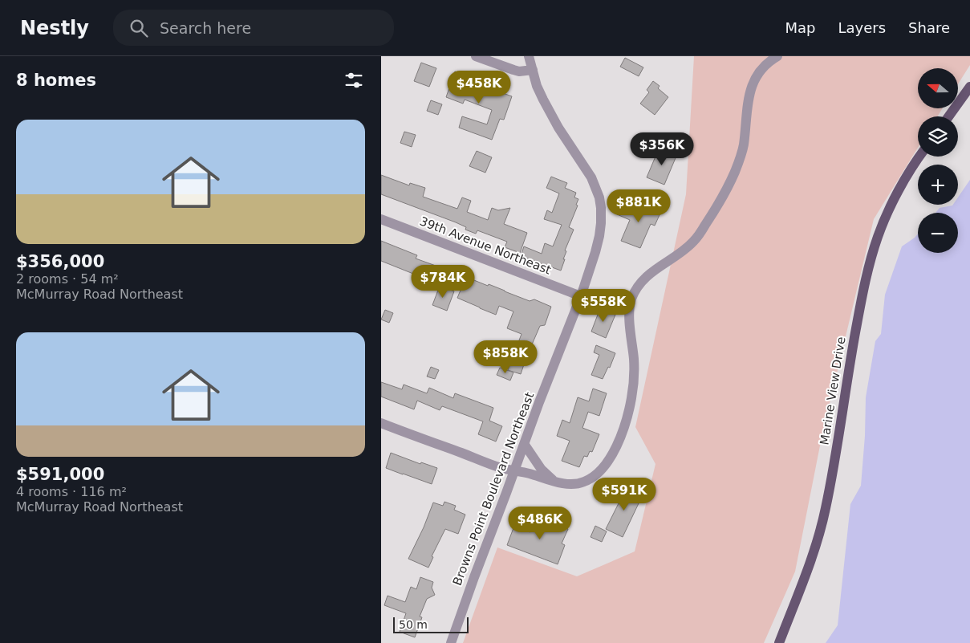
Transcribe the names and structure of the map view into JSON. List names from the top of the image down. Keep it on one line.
{"streets":{"main road":["Marine View Drive"],"street":["39th Avenue Northeast","Browns Point Boulevard Northeast"]},"crossings":[["39th Avenue Northeast","Browns Point Boulevard Northeast"]],"scale_bar":"50 m","north":"left","page":{"header":"Nestly","search":"Search here","nav":["Map","Layers","Share"],"heading":"8 homes","map_buttons":["+","−"],"price":["$458K","$356K","$881K","$784K","$558K","$858K","$591K","$486K"],"list":[{"name":"$356,000","note":"2 rooms · 54 m² · McMurray Road Northeast"},{"name":"$591,000","note":"4 rooms · 116 m² · McMurray Road Northeast"}],"scale":"50 m"}}
